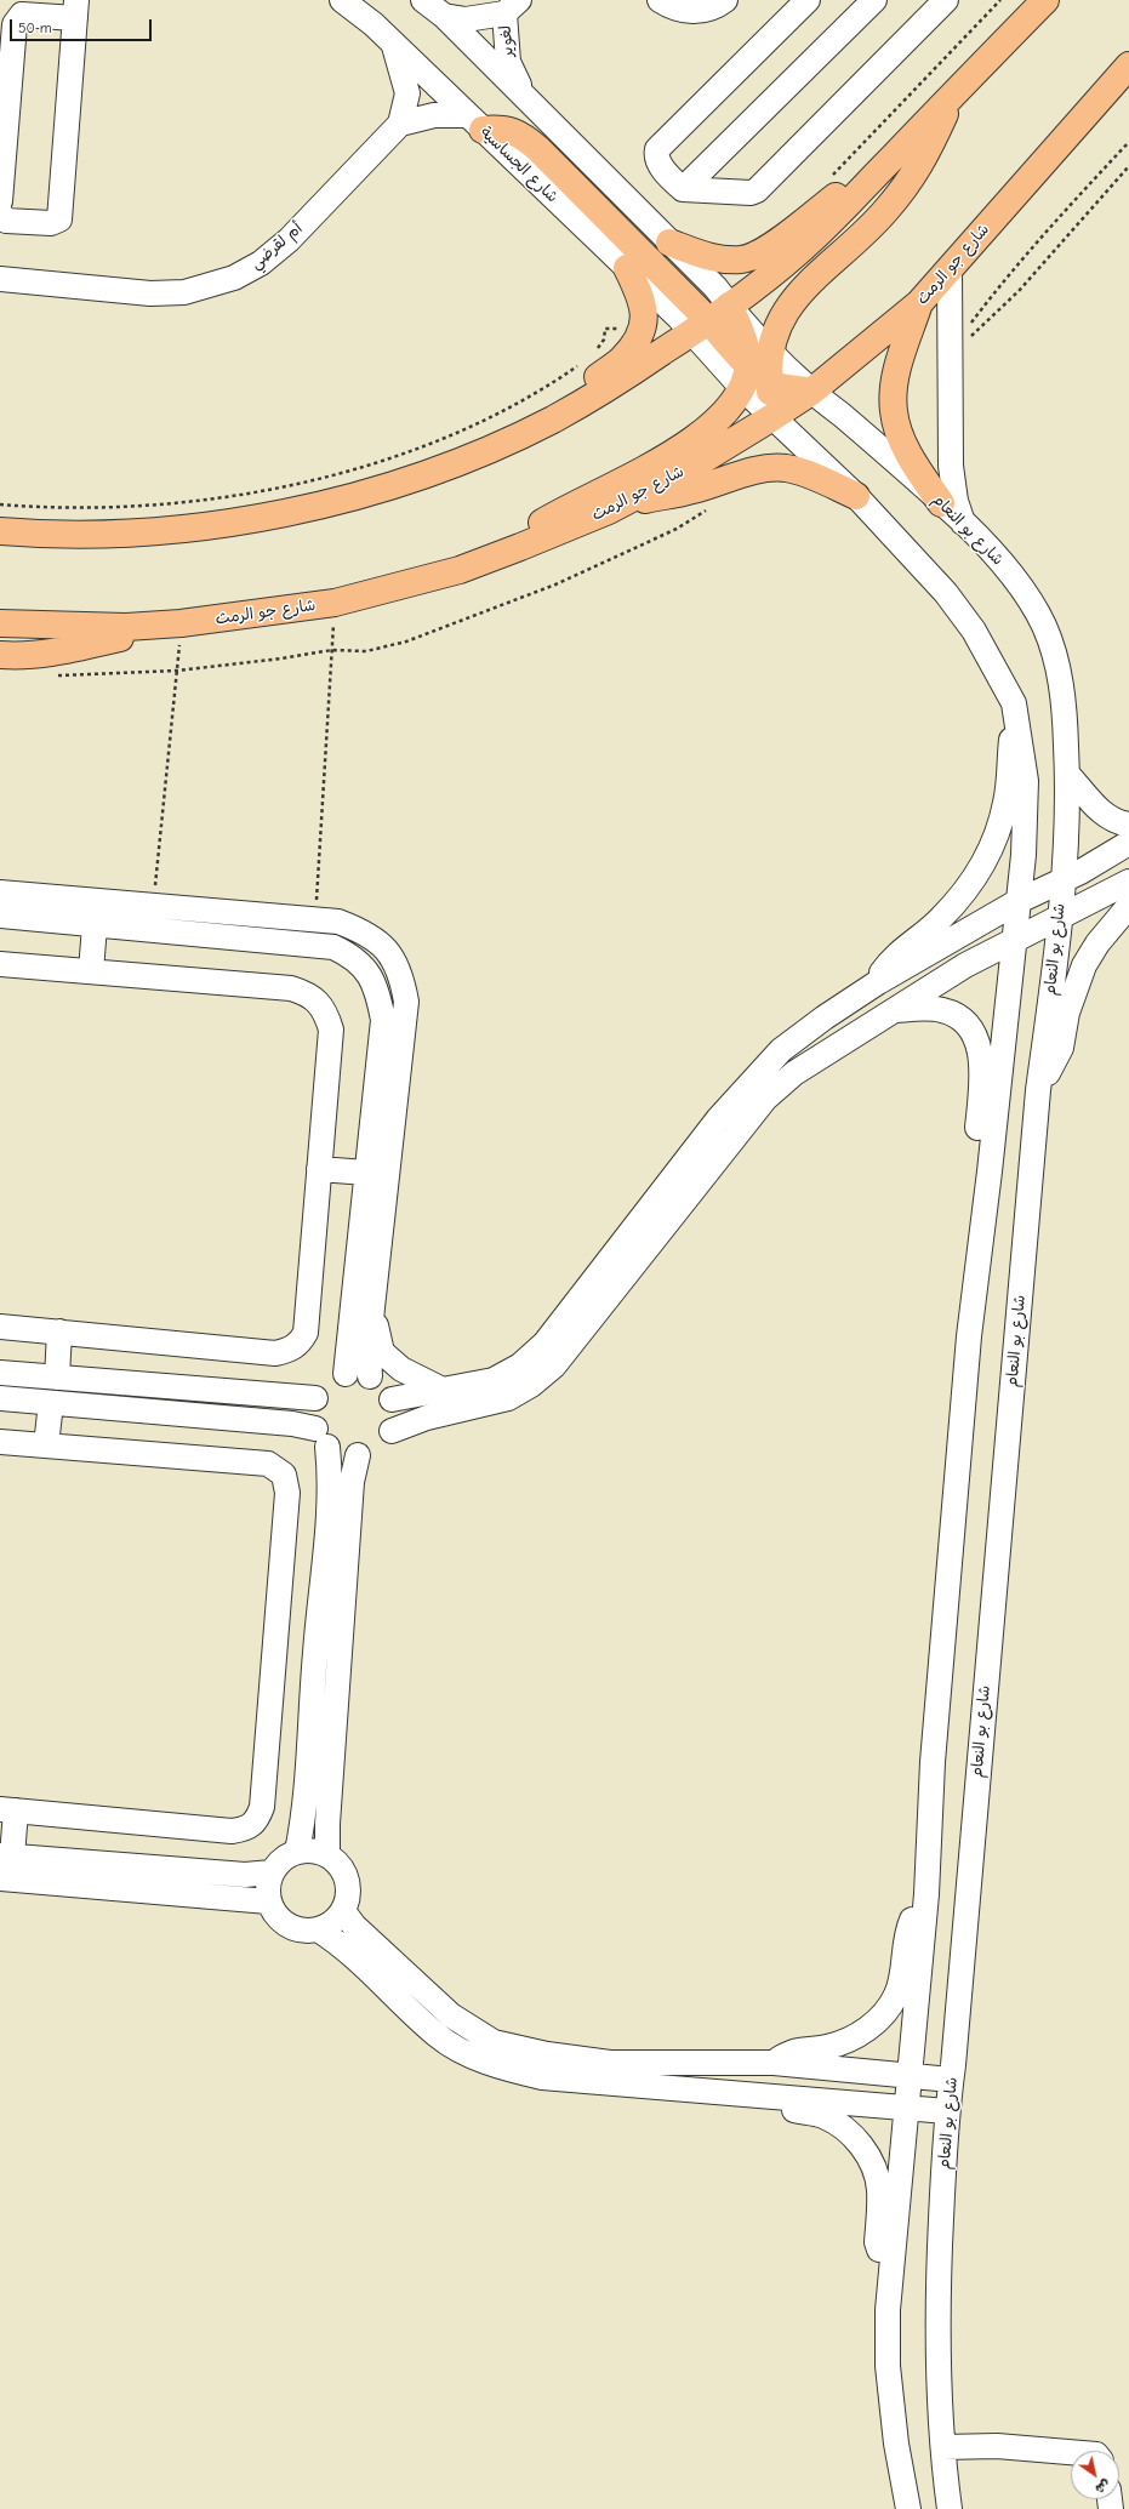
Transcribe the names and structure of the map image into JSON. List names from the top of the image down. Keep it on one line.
{"streets":{"main road":["شارع جو الرمث"],"street":["لغوير","شارع الجساسية","أم لقرضي","شارع بو النعام"]},"crossings":[["شارع الجساسية","شارع بو النعام"],["شارع جو الرمث","شارع بو النعام"]],"scale_bar":"50 m","north":"bottom right"}
